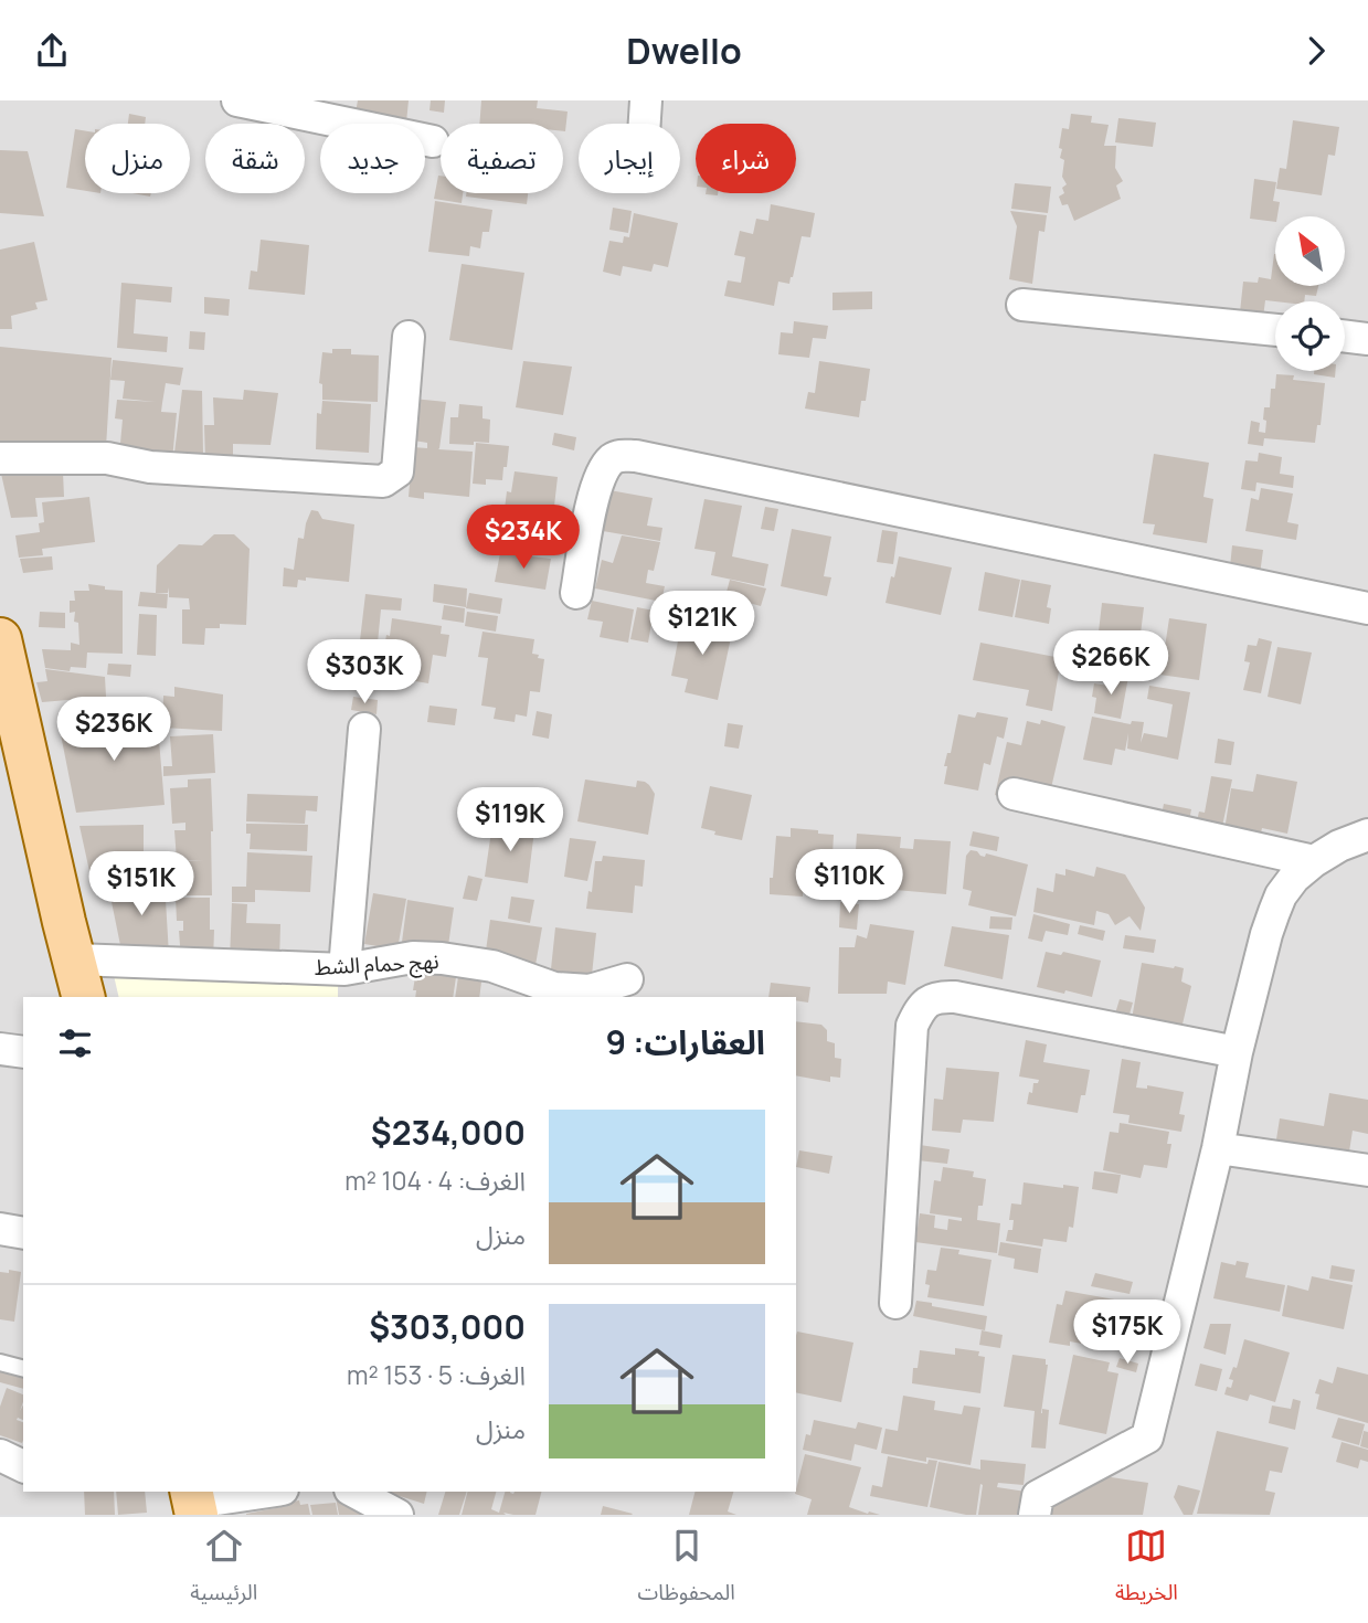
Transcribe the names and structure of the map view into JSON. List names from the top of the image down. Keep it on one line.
{"streets":{"street":["نهج حمام الشط"]},"north":"top left","page":{"header":"Dwello","chip":["شراء","إيجار","تصفية","جديد","شقة","منزل"],"price":["$234K","$121K","$266K","$303K","$236K","$119K","$110K","$151K","$175K"],"heading":"العقارات: 9","list":[{"name":"$234,000","note":"الغرف: 4 · 104 m² · منزل"},{"name":"$303,000","note":"الغرف: 5 · 153 m² · منزل"}],"tabs":["الخريطة","المحفوظات","الرئيسية"]}}
